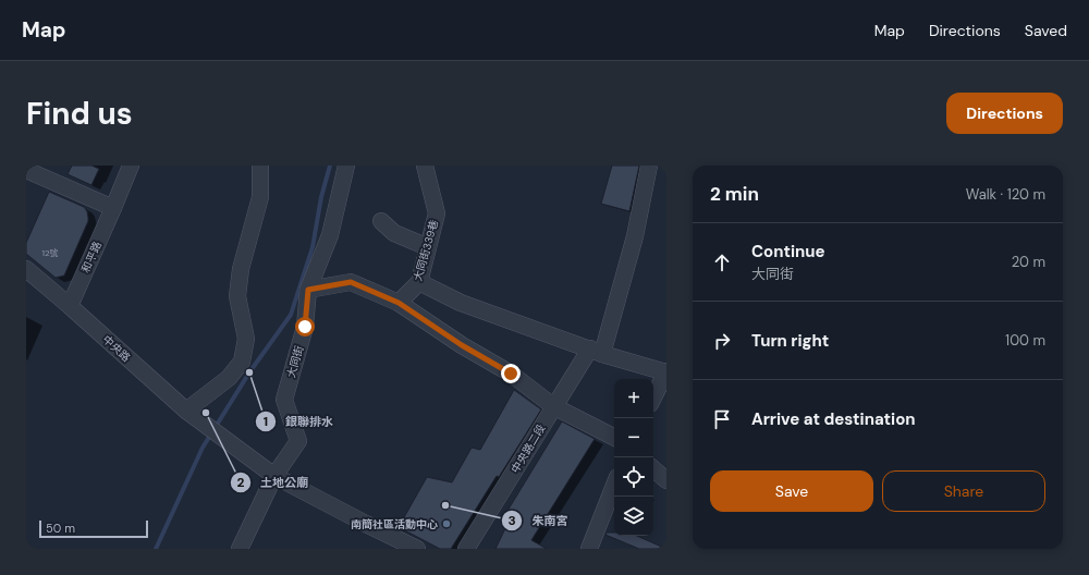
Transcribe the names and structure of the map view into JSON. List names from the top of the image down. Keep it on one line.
{"streets":{"street":["大同街339巷","和平路","中央路","大同街","中央路二段"]},"crossings":[["和平路","中央路"],["中央路","大同街"]],"places":["銀聯排水","土地公廟","朱南宮","南簡社區活動中心"],"house_numbers":["12號"],"scale_bar":"50 m","page":{"header":"Map","nav":["Map","Directions","Saved"],"buttons":["Directions",["Save","Share"]],"title":"Find us","heading":["2 min","Walk · 120 m"],"list":[["Continue","大同街","20 m"],["Turn right","100 m"],"Arrive at destination"],"map_buttons":["+","−"],"scale":"50 m"}}
